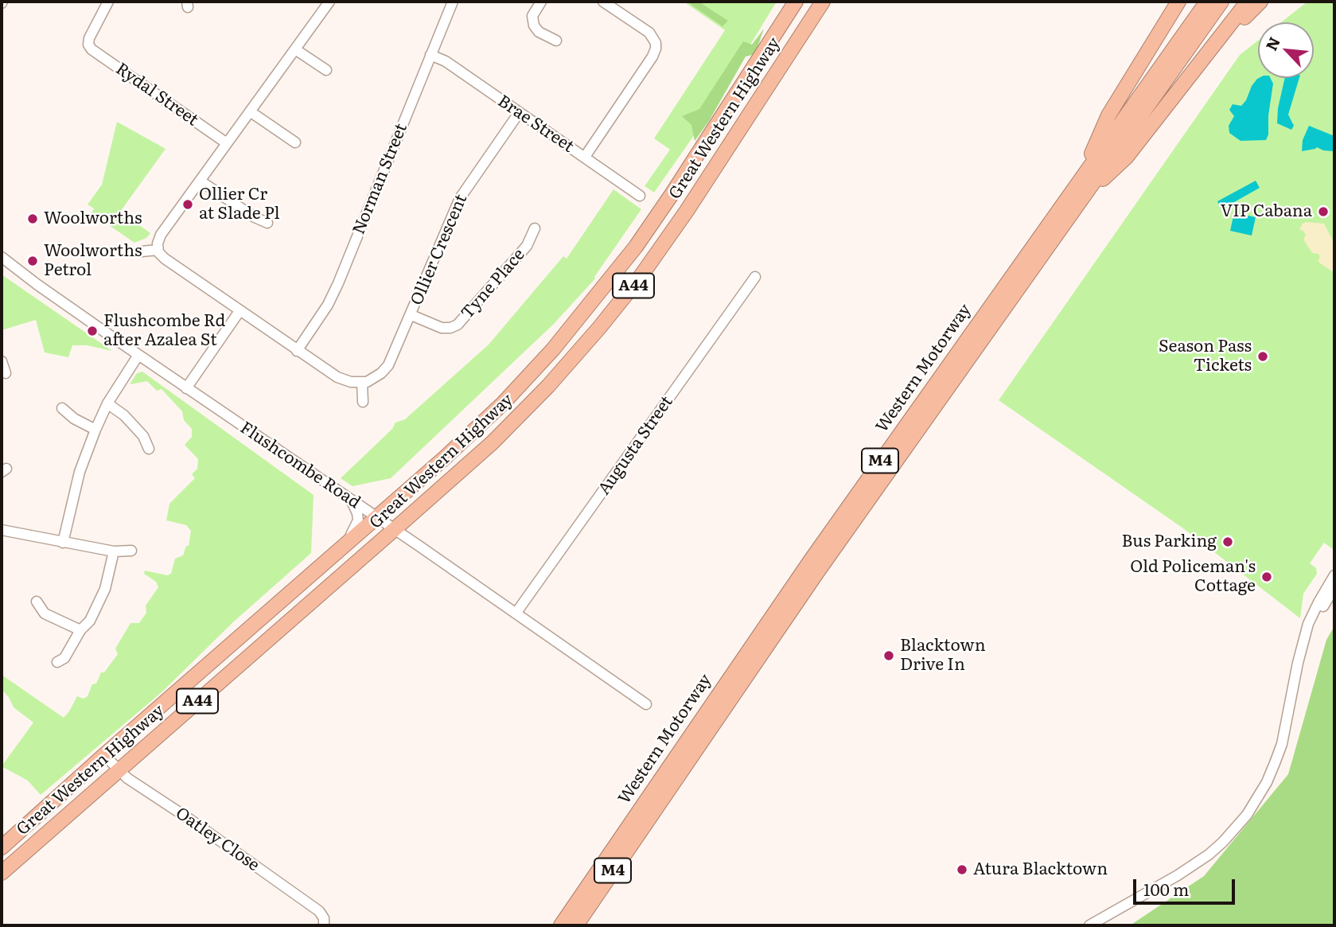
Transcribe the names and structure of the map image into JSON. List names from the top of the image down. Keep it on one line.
{"streets":{"highway":["Great Western Highway","A44","Western Motorway","M4"],"street":["Rydal Street","Brae Street","Norman Street","Ollier Crescent","Tyne Place","Augusta Street","Flushcombe Road","Oatley Close"]},"crossings":[["Great Western Highway","Flushcombe Road"],["Great Western Highway","Oatley Close"],["Brae Street","Norman Street"],["Brae Street","Ollier Crescent"],["Ollier Crescent","Tyne Place"],["Augusta Street","Flushcombe Road"]],"places":["Ollier Cr at Slade Pl","VIP Cabana","Woolworths","Woolworths Petrol","Flushcombe Rd after Azalea St","Season Pass Tickets","Bus Parking","Old Policeman's Cottage","Blacktown Drive In","Atura Blacktown"],"scale_bar":"100 m","north":"top left"}
